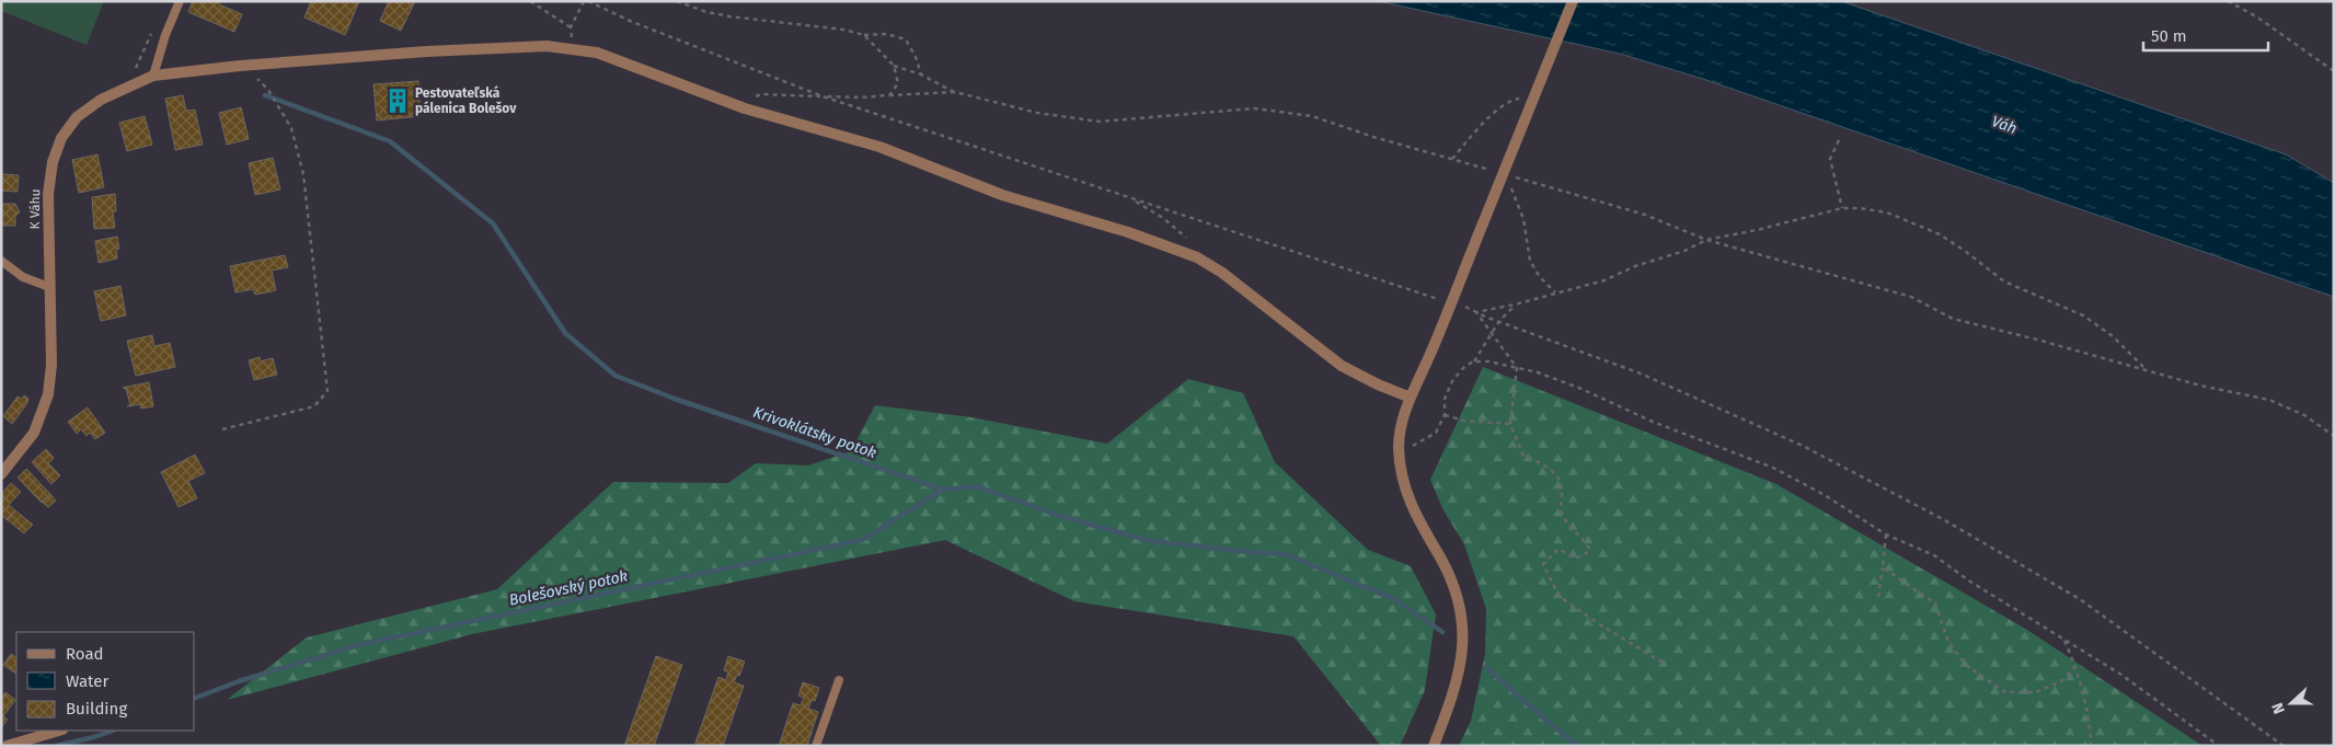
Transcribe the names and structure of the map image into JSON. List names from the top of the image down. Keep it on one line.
{"streets":{"street":["K Váhu"]},"water":["Váh","Krivoklátsky potok","Bolešovský potok"],"places":{"building":["Pestovateľská pálenica Bolešov"]},"legend":["Road","Water","Building"],"scale_bar":"50 m","north":"left"}
